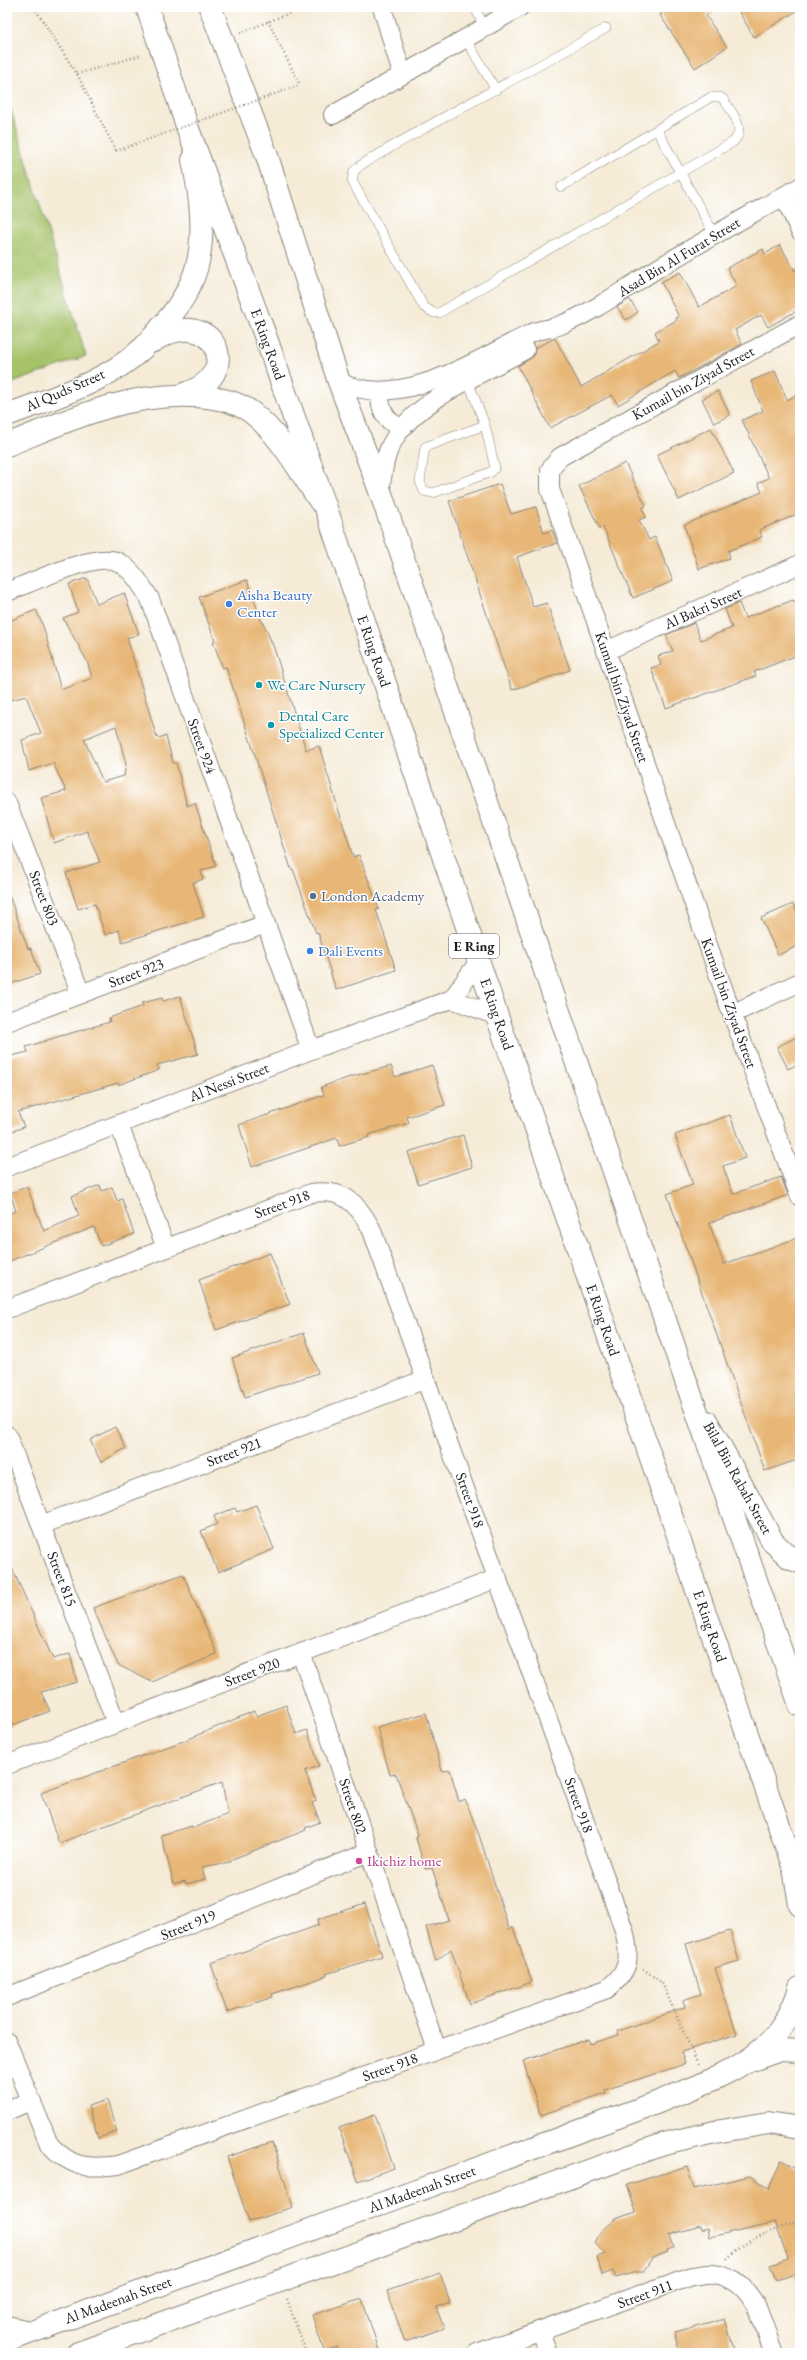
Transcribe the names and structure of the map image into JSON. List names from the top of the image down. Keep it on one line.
{"streets":{"main road":["E Ring Road","Al Quds Street","E Ring","Bilal Bin Rabah Street","Al Madeenah Street"],"street":["Asad Bin Al Furat Street","Kumail bin Ziyad Street","Al Bakri Street","Street 924","Street 803","Street 923","Al Nessi Street","Street 918","Street 921","Street 815","Street 920","Street 802","Street 919","Street 911"]},"crossings":[["E Ring Road","Al Quds Street"],["Kumail bin Ziyad Street","Al Bakri Street"],["Street 924","Street 923"],["Street 924","Al Nessi Street"],["Street 803","Street 923"],["Street 918","Street 921"],["Street 918","Street 920"],["Street 918","Street 802"],["Street 921","Street 815"],["Street 815","Street 920"],["Street 920","Street 802"],["Street 802","Street 919"]],"places":["Aisha Beauty Center","We Care Nursery","Dental Care Specialized Center","London Academy","Dali Events","Ikichiz home"]}
